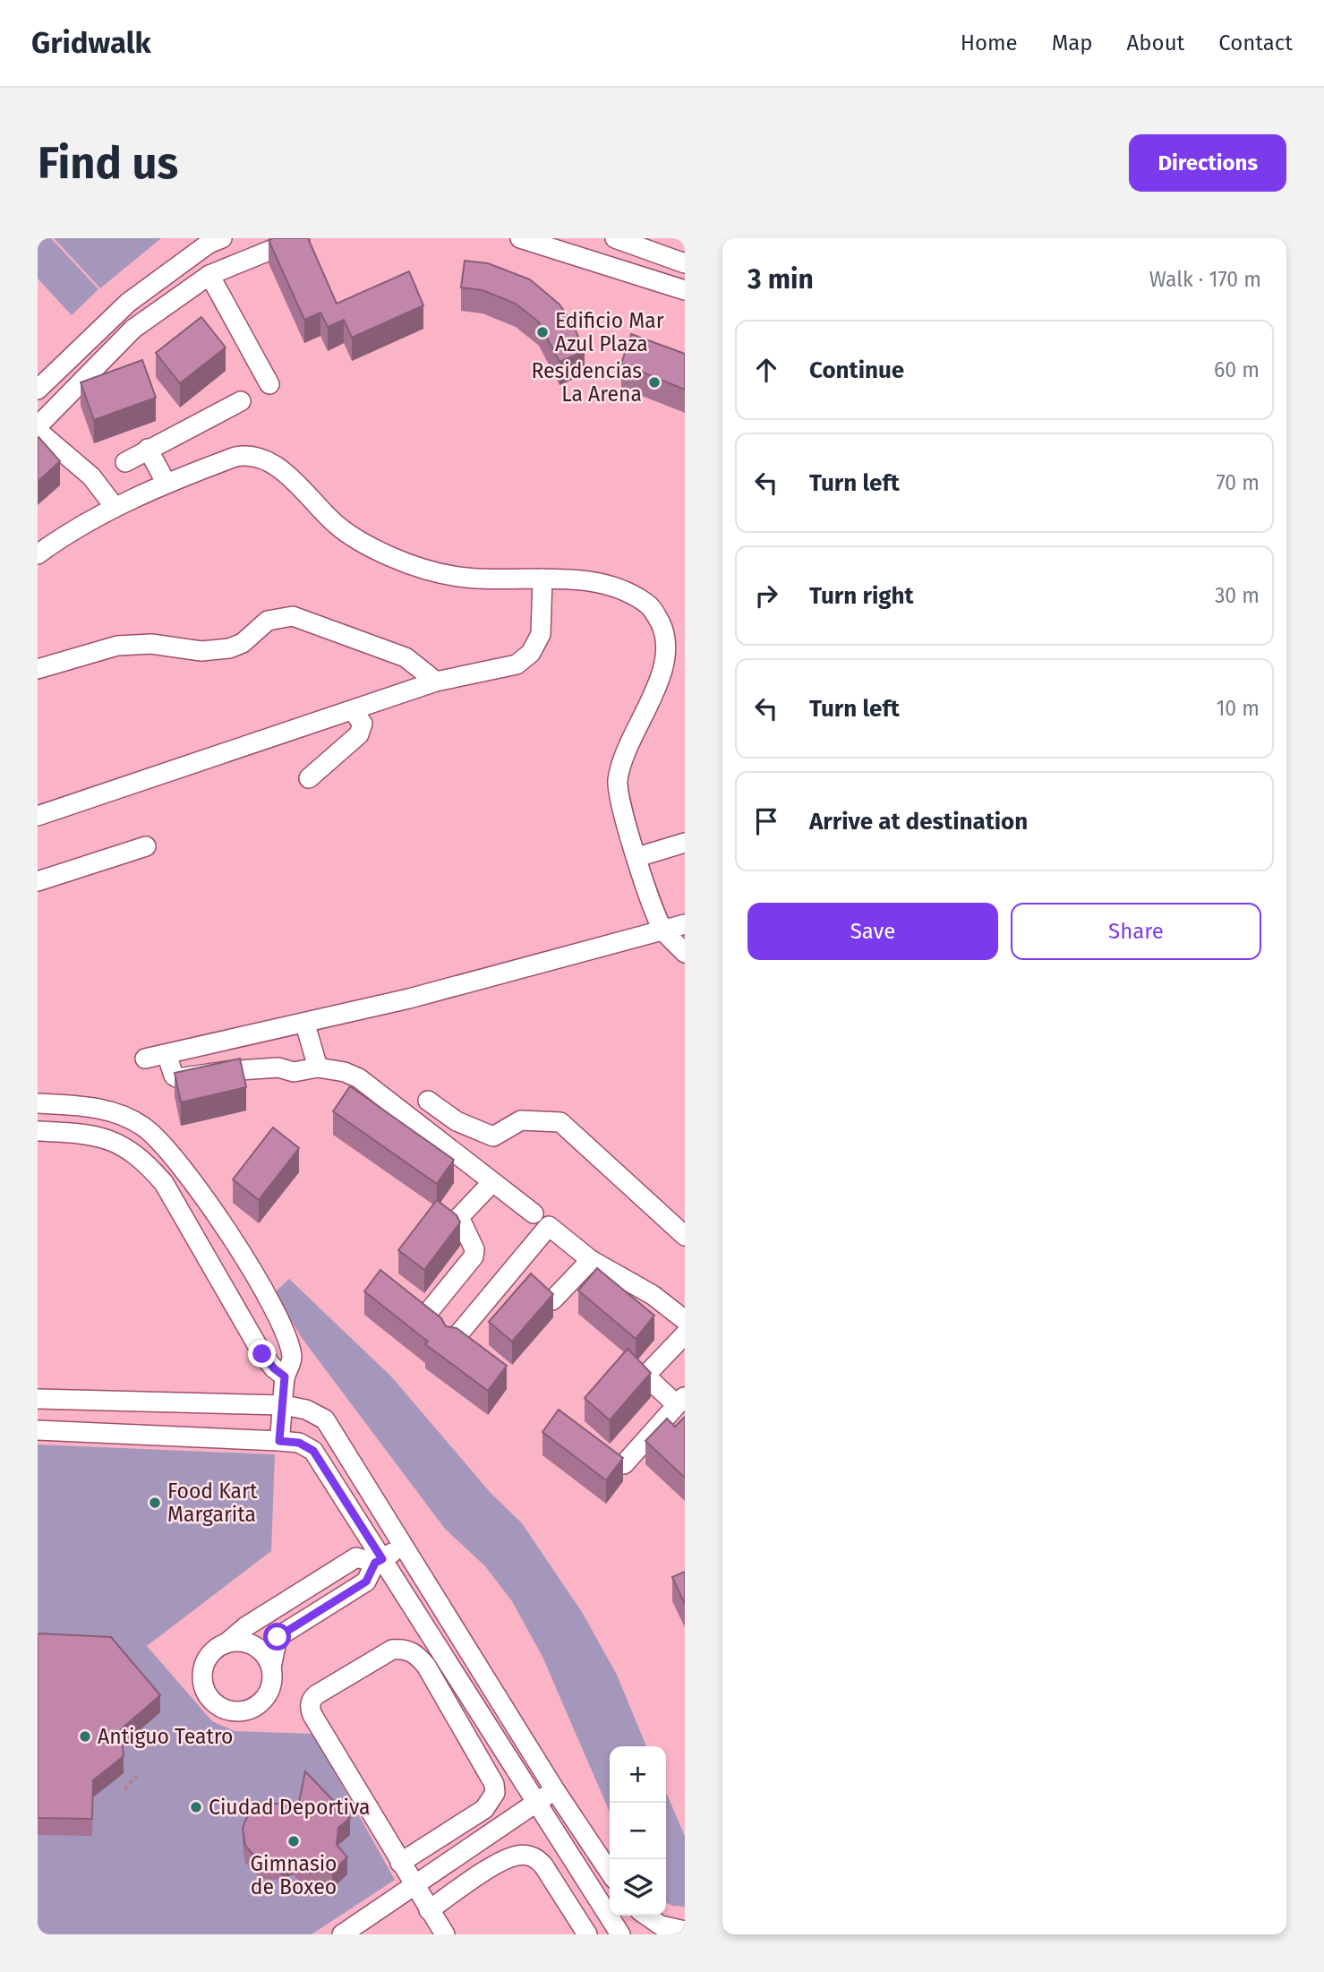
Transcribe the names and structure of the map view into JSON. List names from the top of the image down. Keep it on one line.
{"places":["Edificio Mar Azul Plaza","Residencias La Arena","Food Kart Margarita","Antiguo Teatro","Ciudad Deportiva","Gimnasio de Boxeo"],"page":{"header":"Gridwalk","nav":["Home","Map","About","Contact"],"buttons":["Directions",["Save","Share"]],"title":"Find us","heading":["3 min","Walk · 170 m"],"list":[["Continue","60 m"],["Turn left","70 m"],["Turn right","30 m"],["Turn left","10 m"],"Arrive at destination"],"map_buttons":["+","−"]}}
